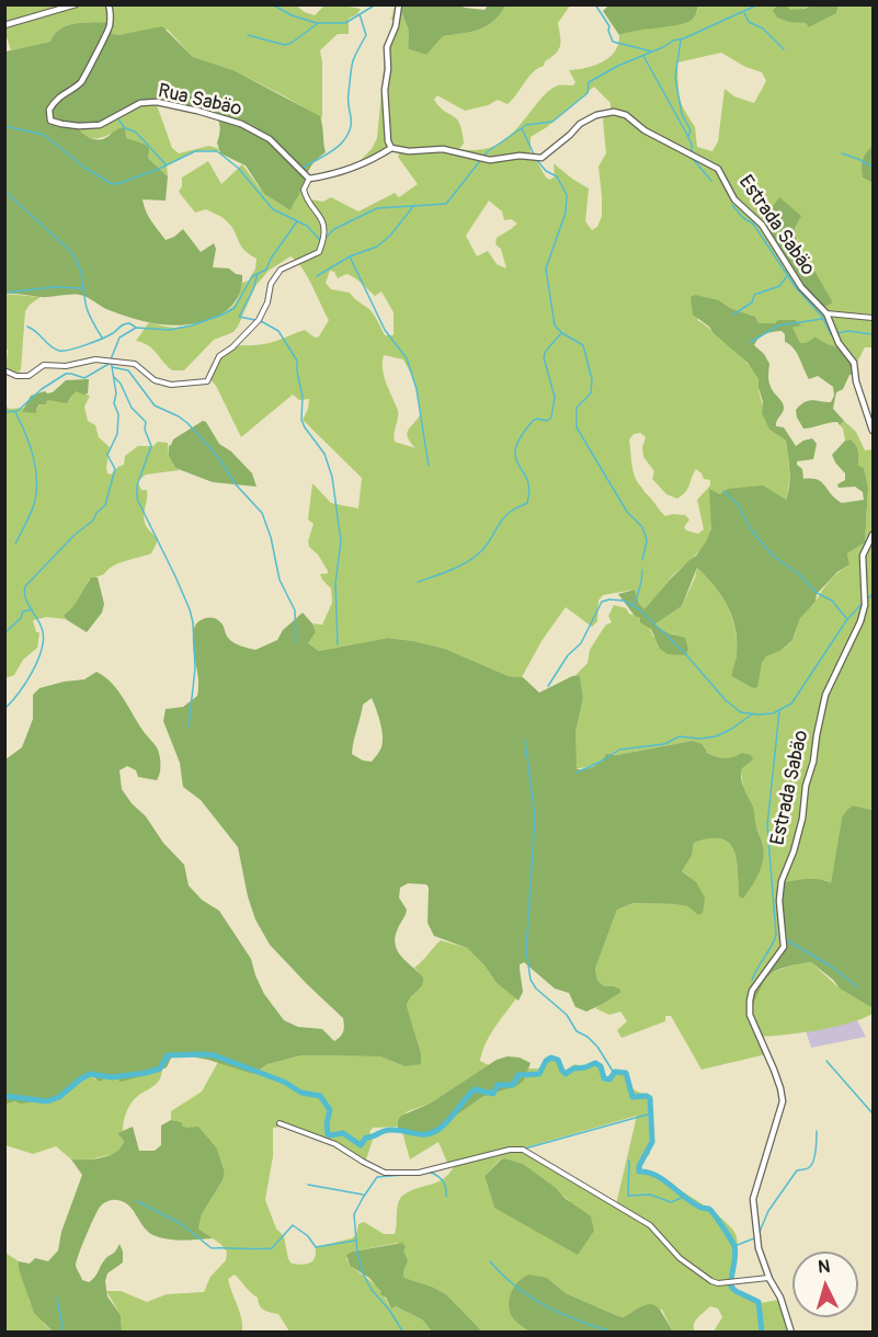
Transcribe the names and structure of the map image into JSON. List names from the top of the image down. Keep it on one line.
{"streets":{"street":["Rua Sabäo","Estrada Sabäo"]},"north":"top"}
